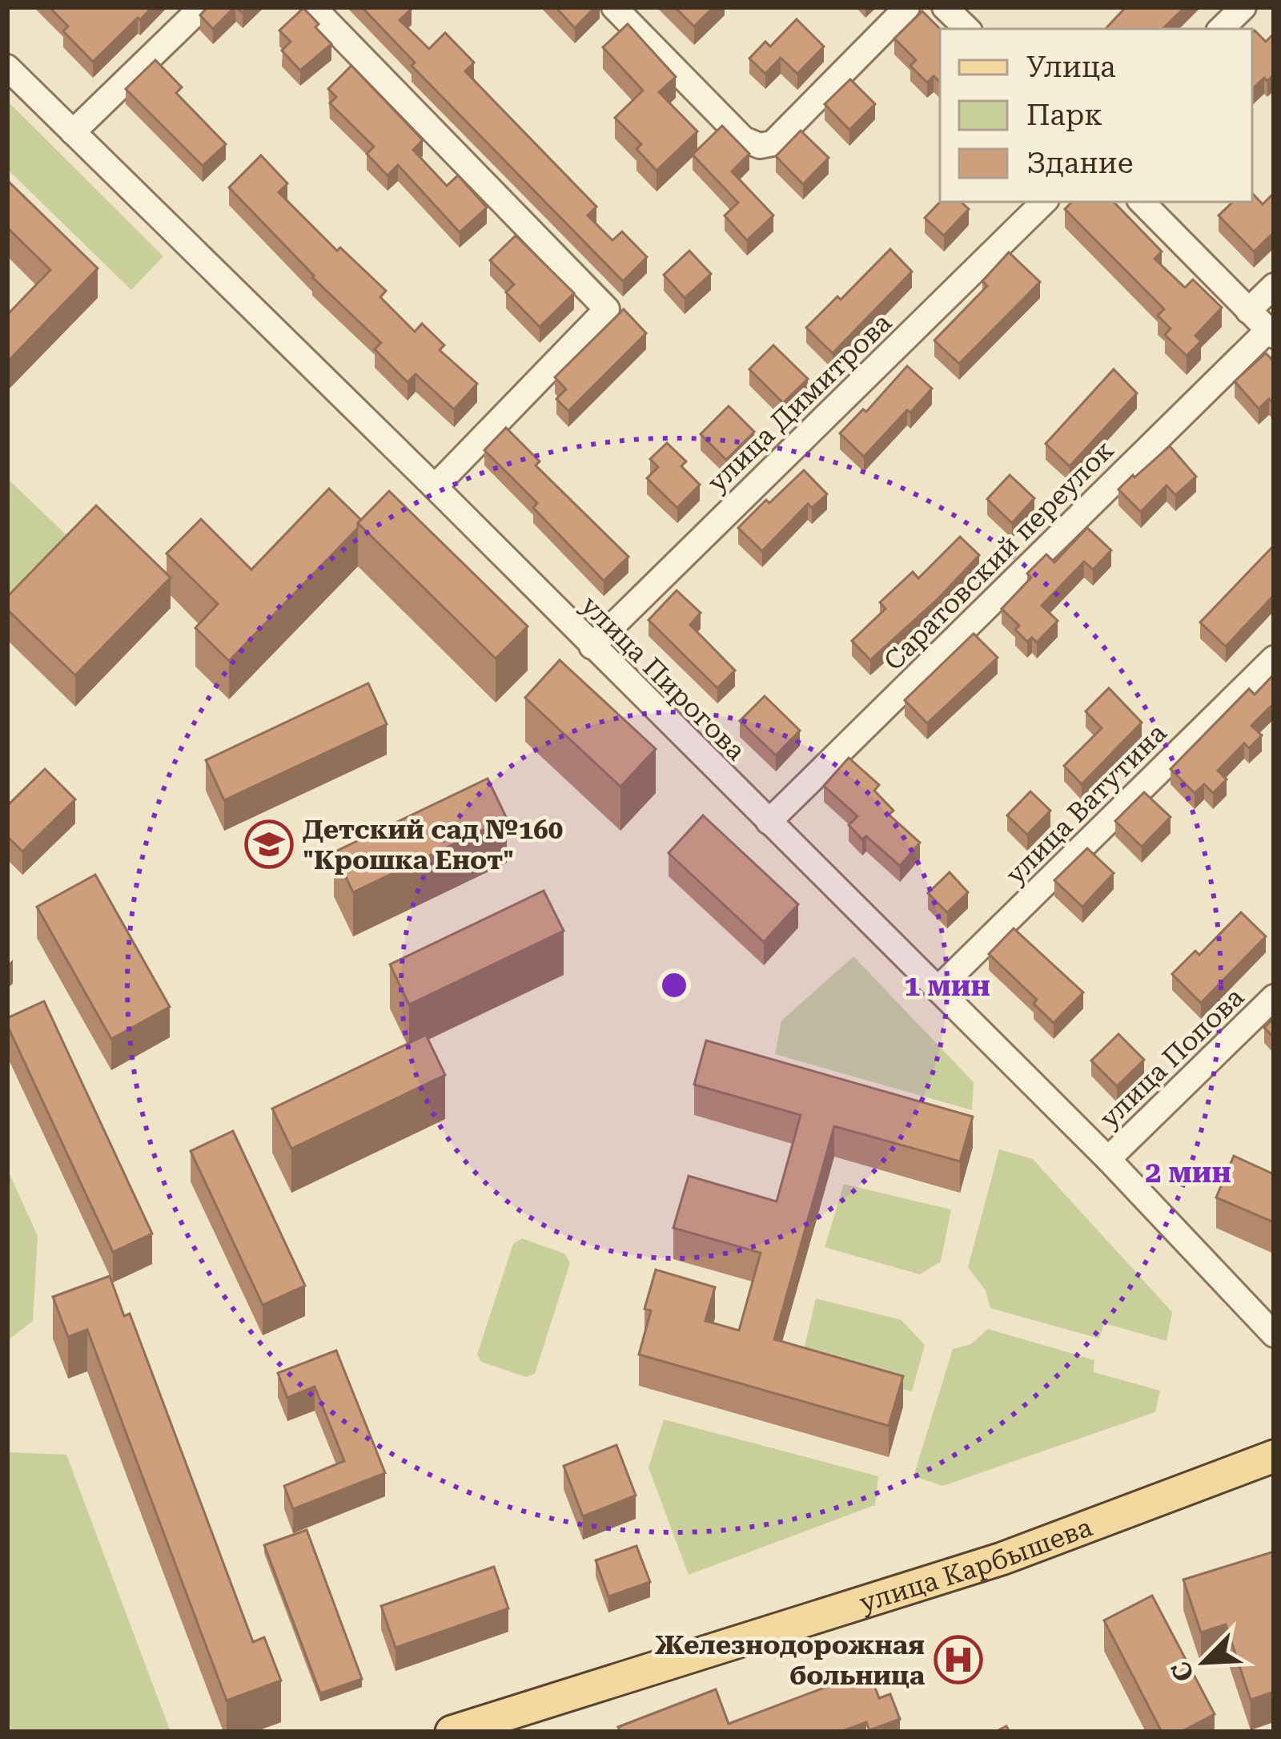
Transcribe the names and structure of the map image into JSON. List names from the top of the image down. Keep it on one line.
{"streets":{"main road":["улица Карбышева"],"street":["улица Димитрова","Саратовский переулок","улица Пирогова","улица Ватутина","улица Попова"]},"crossings":[["улица Димитрова","улица Пирогова"],["Саратовский переулок","улица Пирогова"],["улица Пирогова","улица Ватутина"],["улица Пирогова","улица Попова"]],"places":{"school or university":["Детский сад №160 \"Крошка Енот\""],"hospital":["Железнодорожная больница"]},"legend":["Улица","Парк","Здание"],"north":"bottom left","rings":["1 мин","2 мин"]}
